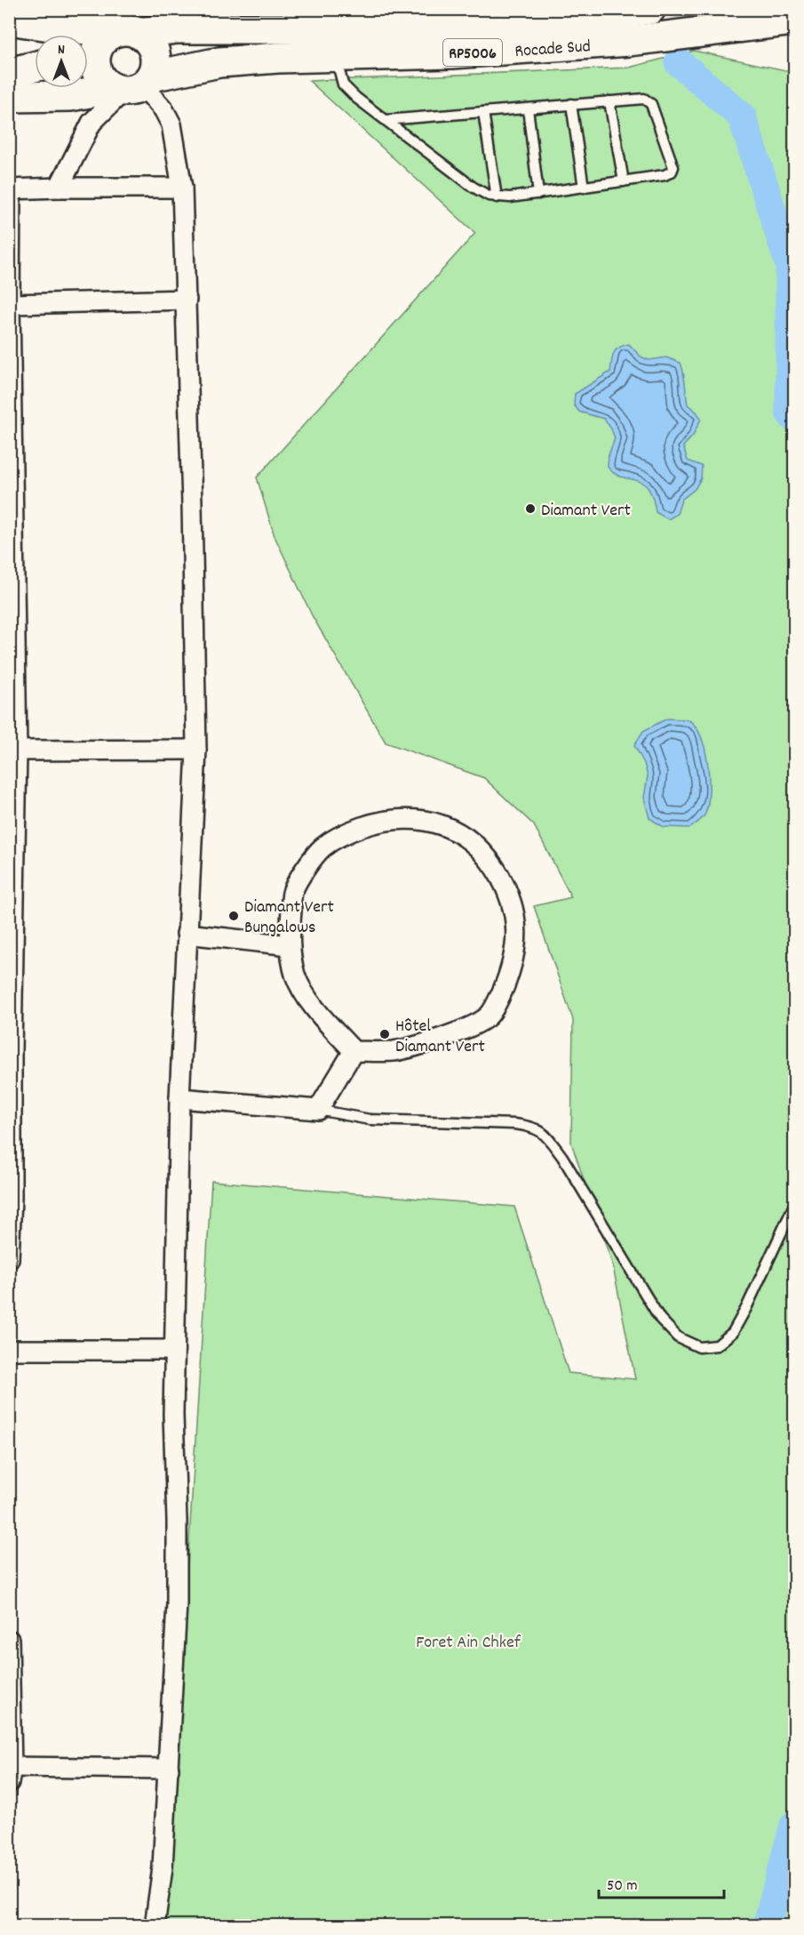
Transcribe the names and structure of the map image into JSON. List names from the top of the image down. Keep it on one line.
{"streets":{"highway":["Rocade Sud","RP5006"]},"parks":["Foret Ain Chkef"],"places":["Diamant Vert","Diamant Vert Bungalows","Hôtel Diamant Vert"],"scale_bar":"50 m","north":"top"}
